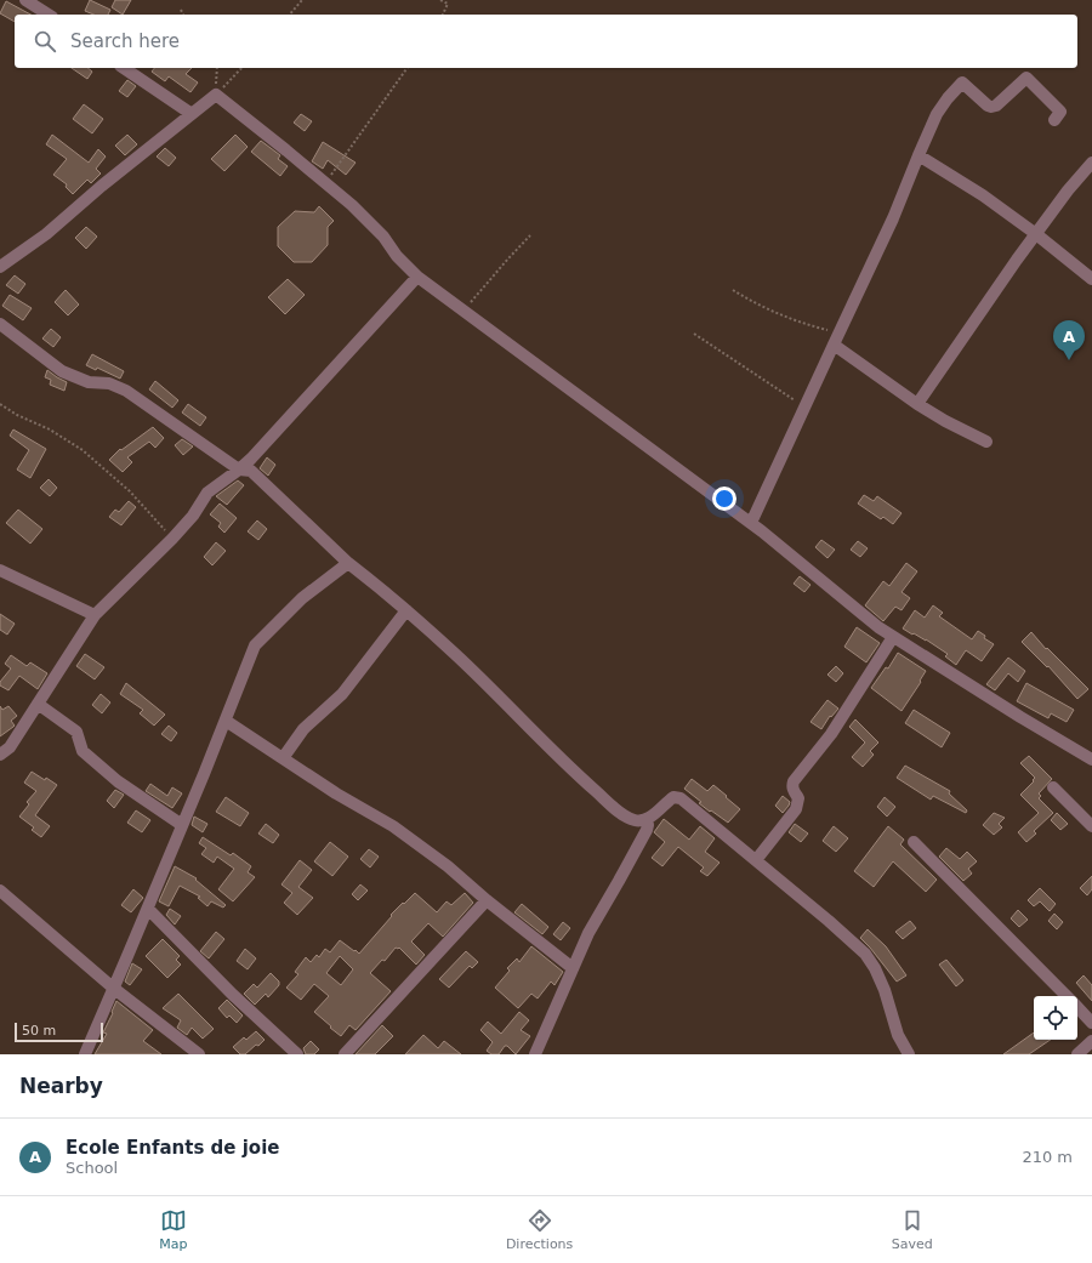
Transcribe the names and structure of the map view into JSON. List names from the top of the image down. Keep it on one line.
{"scale_bar":"50 m","page":{"search":"Search here","pins":"A","scale":"50 m","heading":"Nearby","list":[{"mark":"A","name":"Ecole Enfants de joie","note":"School","value":"210 m"}],"nav":["Map","Directions","Saved"]}}
